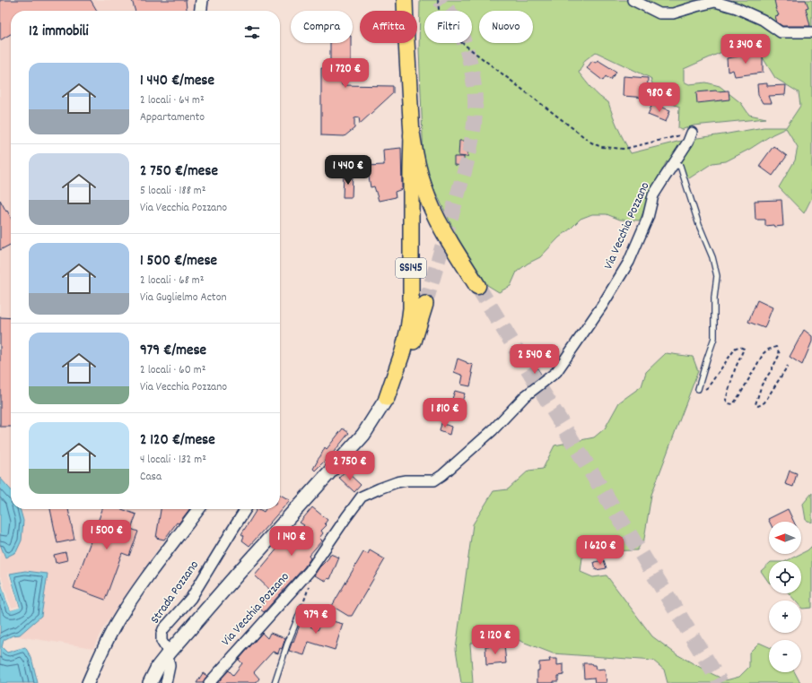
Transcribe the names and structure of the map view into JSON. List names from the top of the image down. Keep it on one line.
{"streets":{"main road":["SS145"],"street":["Via Vecchia Pozzano","Strada Pozzano"]},"crossings":[["SS145","Strada Pozzano"]],"north":"left","page":{"chip":["Compra","Affitta","Filtri","Nuovo"],"heading":"12 immobili","price":["2 340 €","1 720 €","980 €","1 440 €","2 540 €","1 810 €","2 750 €","1 500 €","1 140 €","1 620 €","979 €","2 120 €"],"list":[{"name":"1 440 €/mese","note":"2 locali · 64 m² · Appartamento"},{"name":"2 750 €/mese","note":"5 locali · 188 m² · Via Vecchia Pozzano"},{"name":"1 500 €/mese","note":"2 locali · 68 m² · Via Guglielmo Acton"},{"name":"979 €/mese","note":"2 locali · 60 m² · Via Vecchia Pozzano"},{"name":"2 120 €/mese","note":"4 locali · 132 m² · Casa"}],"map_buttons":["+","−"]}}
